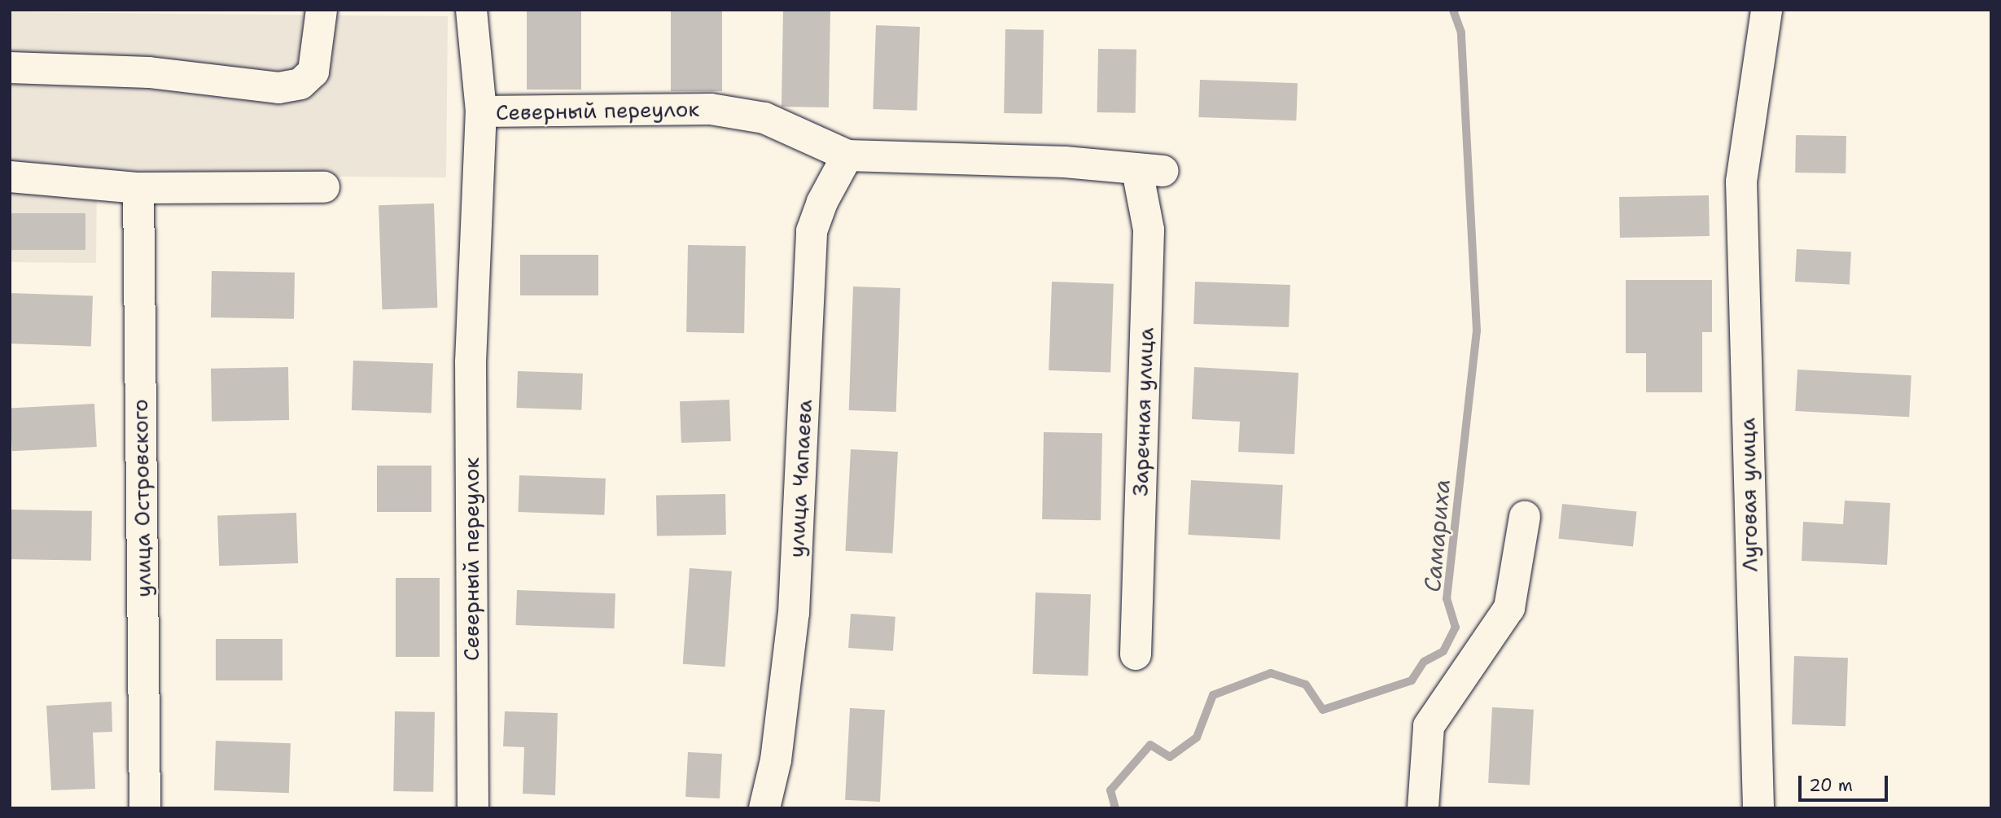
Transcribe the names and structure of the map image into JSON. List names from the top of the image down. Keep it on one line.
{"streets":{"street":["Северный переулок","Заречная улица","улица Чапаева","Луговая улица","улица Островского"]},"crossings":[["Северный переулок","Заречная улица"],["Северный переулок","улица Чапаева"]],"water":["Самариха"],"scale_bar":"20 m"}
